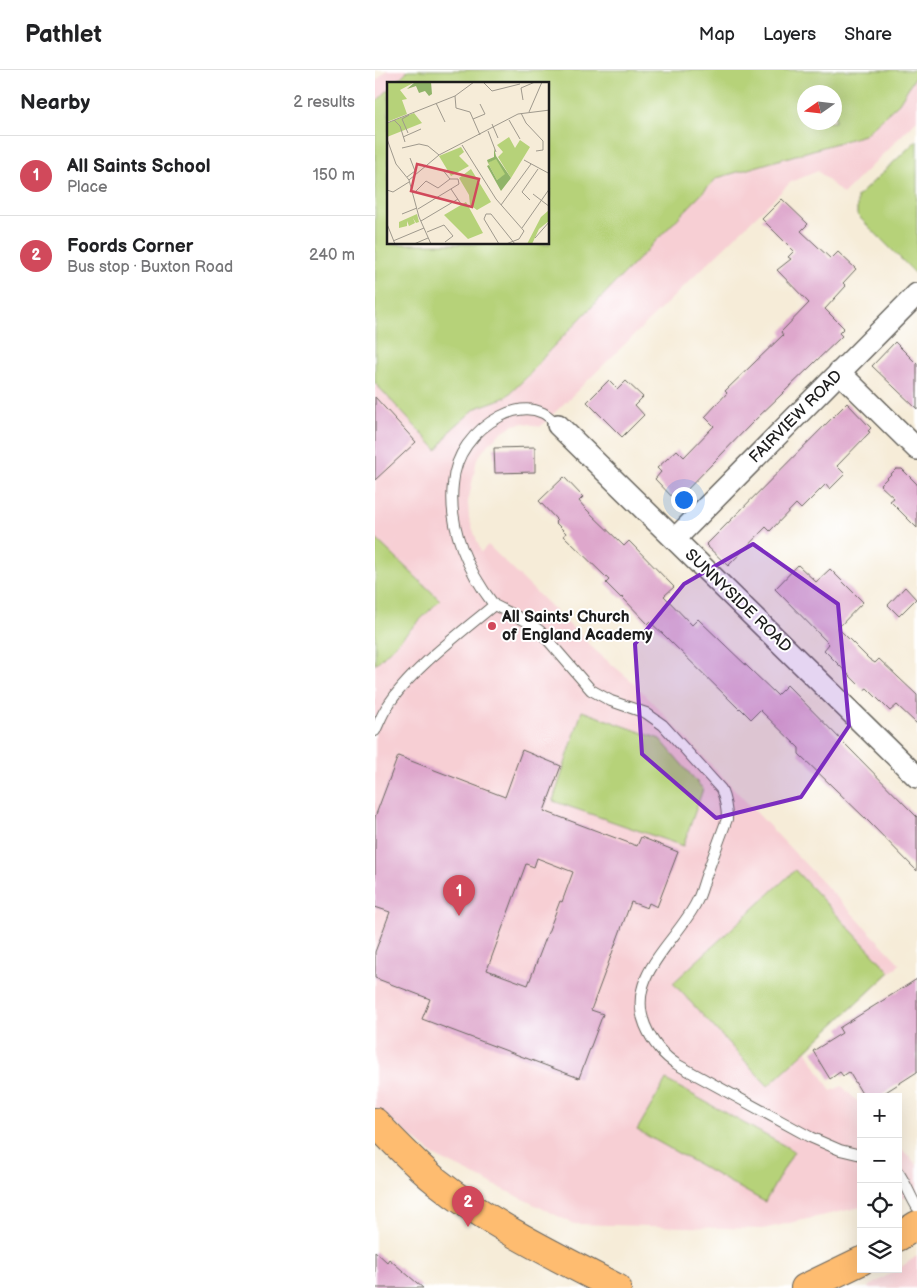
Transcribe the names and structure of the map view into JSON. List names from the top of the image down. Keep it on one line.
{"streets":{"street":["FAIRVIEW ROAD","SUNNYSIDE ROAD"]},"crossings":[["FAIRVIEW ROAD","SUNNYSIDE ROAD"]],"places":["All Saints' Church of England Academy"],"north":"left","page":{"header":"Pathlet","nav":["Map","Layers","Share"],"heading":["Nearby","2 results"],"list":[{"mark":"1","name":"All Saints School","note":"Place","value":"150 m"},{"mark":"2","name":"Foords Corner","note":"Bus stop · Buxton Road","value":"240 m"}],"pins":["1","2"],"map_buttons":["+","−"]}}
